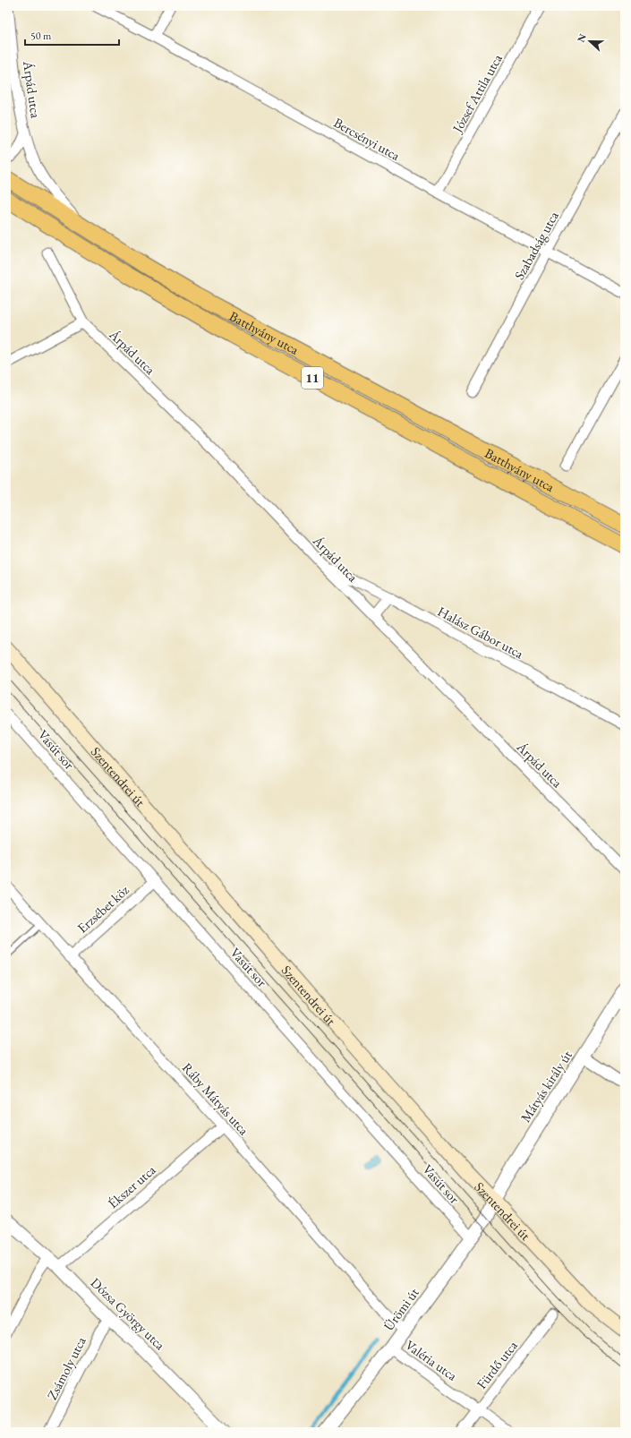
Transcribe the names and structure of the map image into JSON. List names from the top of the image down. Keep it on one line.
{"streets":{"main road":["Batthyány utca","11","Szentendrei út"],"street":["Árpád utca","József Attila utca","Bercsényi utca","Szabadság utca","Halász Gábor utca","Vasút sor","Erzsébet köz","Mátyás király út","Ráby Mátyás utca","Ékszer utca","Ürömi út","Dózsa György utca","Valéria utca","Fürdő utca","Zsámoly utca"]},"crossings":[["Árpád utca","Batthyány utca"],["Árpád utca","Halász Gábor utca"],["József Attila utca","Bercsényi utca"],["Bercsényi utca","Szabadság utca"],["Vasút sor","Erzsébet köz"],["Vasút sor","Ürömi út"],["Szentendrei út","Mátyás király út"],["Szentendrei út","Ürömi út"],["Erzsébet köz","Ráby Mátyás utca"],["Mátyás király út","Ürömi út"],["Ráby Mátyás utca","Ékszer utca"],["Ráby Mátyás utca","Ürömi út"],["Ékszer utca","Dózsa György utca"],["Ürömi út","Valéria utca"],["Dózsa György utca","Zsámoly utca"],["Valéria utca","Fürdő utca"]],"scale_bar":"50 m","north":"left"}
